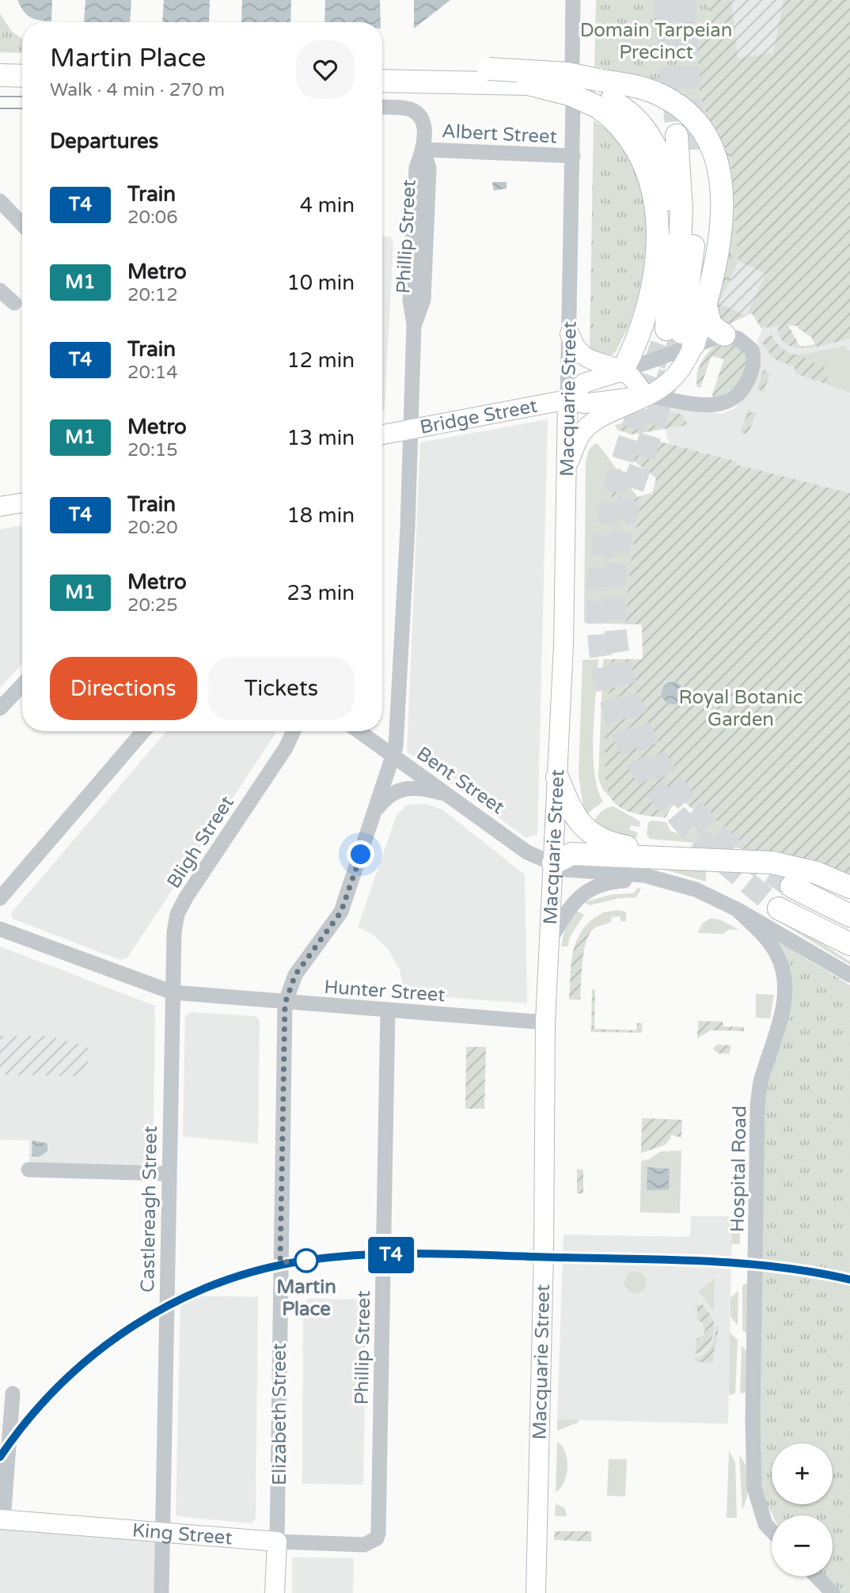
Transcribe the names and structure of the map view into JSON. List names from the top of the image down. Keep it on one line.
{"streets":{"main road":["Macquarie Street","Bridge Street","Elizabeth Street","King Street"],"street":["Albert Street","Phillip Street","Bent Street","Bligh Street","Hunter Street","Hospital Road","Castlereagh Street"]},"crossings":[["Albert Street","Phillip Street"],["Albert Street","Macquarie Street"],["Phillip Street","Bridge Street"],["Phillip Street","Bent Street"],["Phillip Street","Hunter Street"],["Phillip Street","Elizabeth Street"],["Phillip Street","King Street"],["Macquarie Street","Bridge Street"],["Macquarie Street","Bent Street"],["Macquarie Street","Hunter Street"],["Bligh Street","Hunter Street"],["Bligh Street","Castlereagh Street"],["Hunter Street","Castlereagh Street"],["Hunter Street","Elizabeth Street"],["Castlereagh Street","King Street"],["Elizabeth Street","King Street"]],"parks":["Domain Tarpeian Precinct","Royal Botanic Garden"],"places":["Martin Place"],"page":{"on_map":"T4","heading":[["Martin Place","Walk · 4 min · 270 m"],"Departures"],"list":[{"mark":"T4","name":"Train","note":"20:06","value":"4 min"},{"mark":"M1","name":"Metro","note":"20:12","value":"10 min"},{"mark":"T4","name":"Train","note":"20:14","value":"12 min"},{"mark":"M1","name":"Metro","note":"20:15","value":"13 min"},{"mark":"T4","name":"Train","note":"20:20","value":"18 min"},{"mark":"M1","name":"Metro","note":"20:25","value":"23 min"}],"buttons":["Directions","Tickets"],"map_buttons":["+","−"]}}
